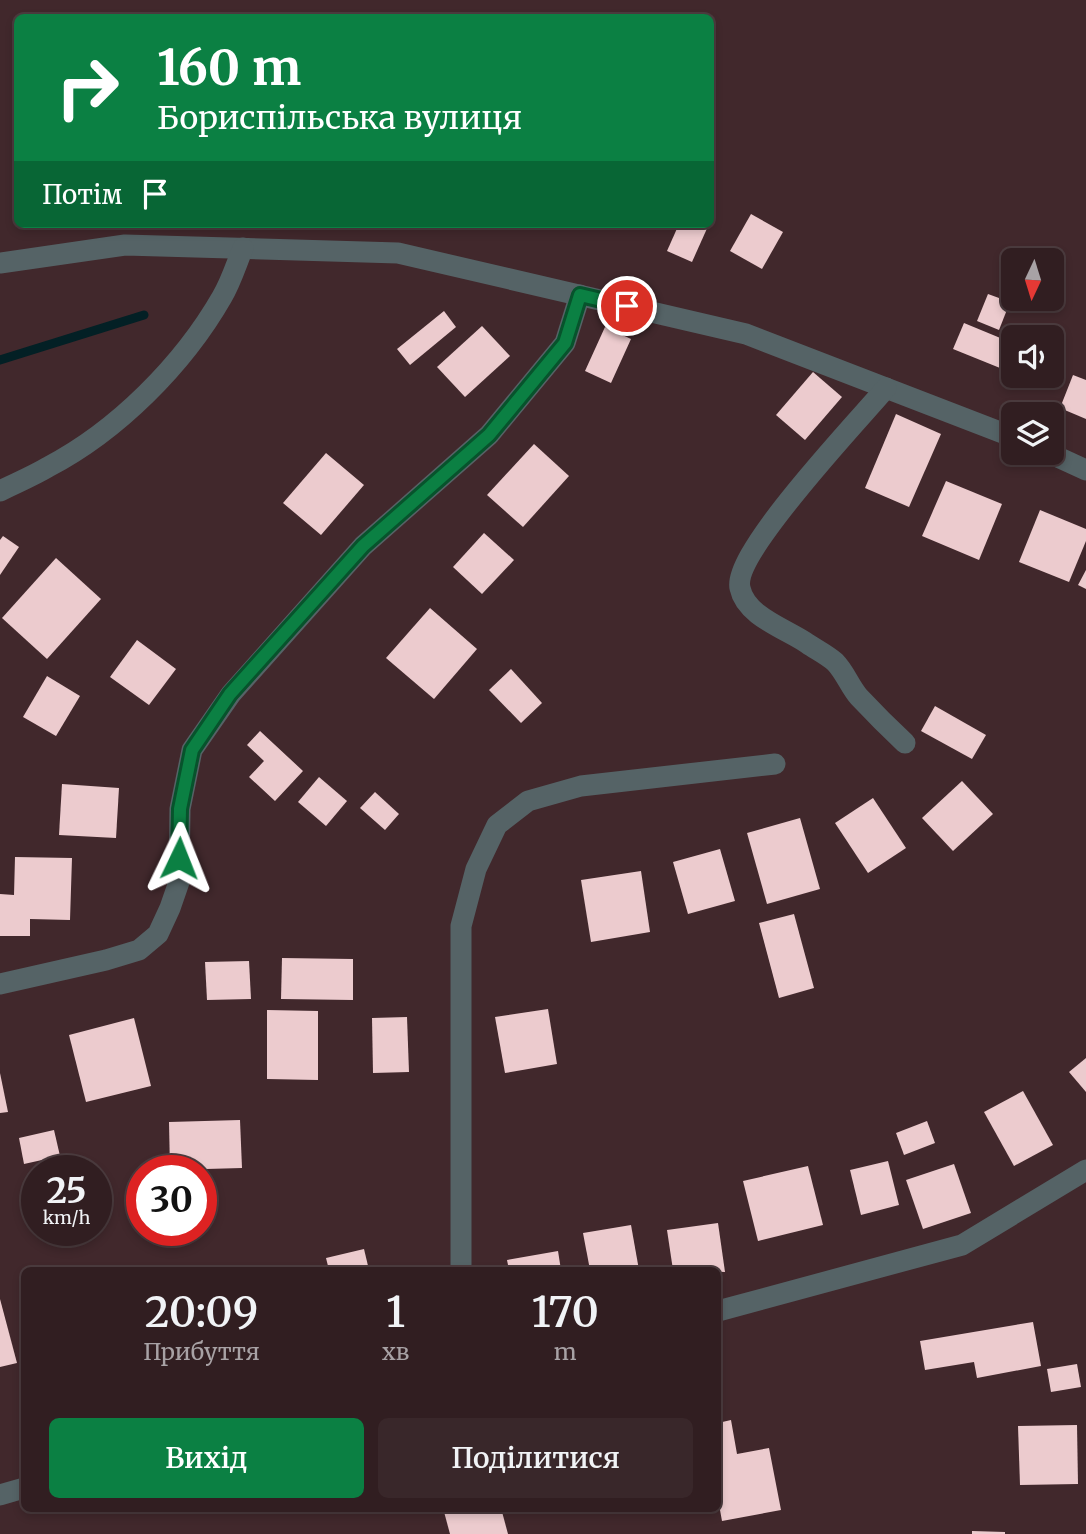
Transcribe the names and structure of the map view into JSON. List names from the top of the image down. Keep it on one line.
{"north":"bottom","page":{"turn":["160 m","Бориспільська вулиця"],"then":"Потім","speed":"25 km/h","limit":"30","eta":["20:09","Прибуття","1","хв","170","m"],"buttons":["Вихід","Поділитися"]}}
